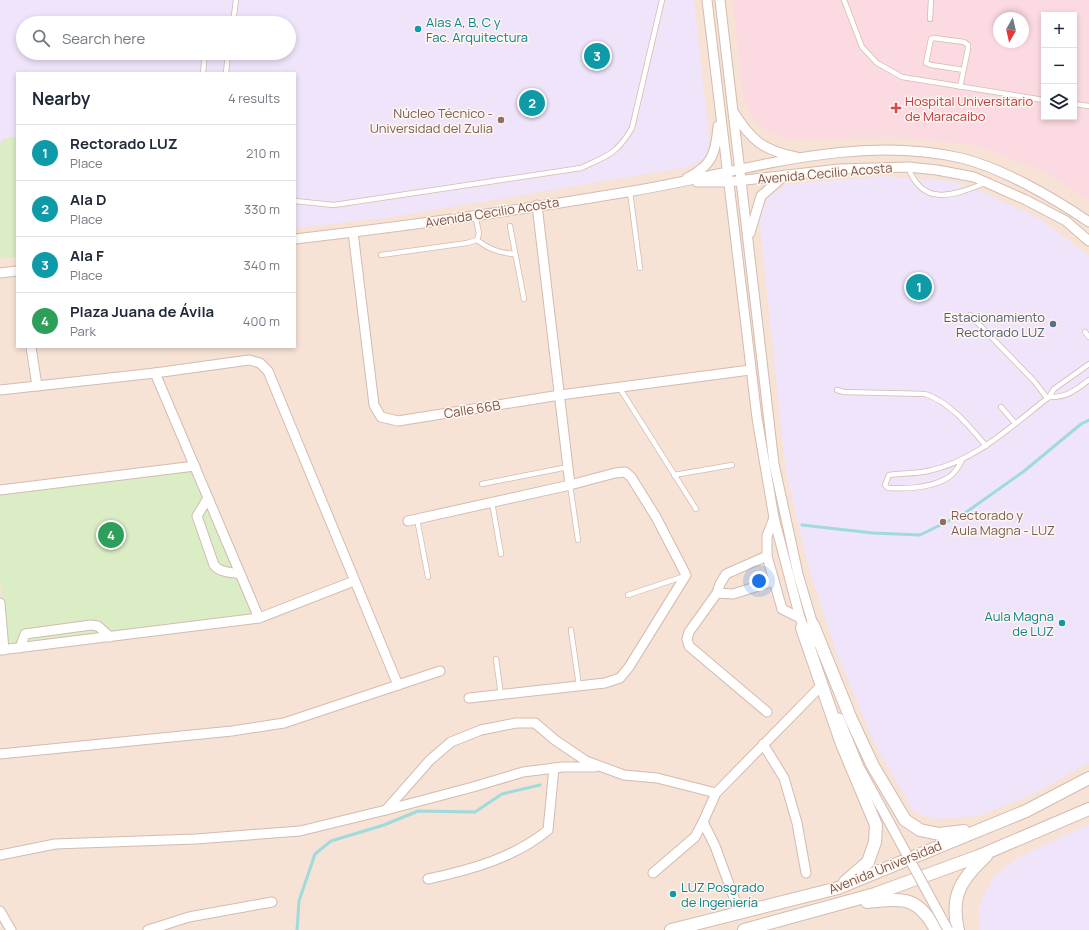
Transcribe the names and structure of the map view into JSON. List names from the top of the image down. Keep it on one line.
{"streets":{"street":["Avenida Cecilio Acosta","Calle 66B","Avenida Universidad"]},"crossings":[["Avenida Cecilio Acosta","Calle 66B"]],"places":{"other":["Alas A, B, C y Fac. Arquitectura","Núcleo Técnico - Universidad del Zulia","Estacionamiento Rectorado LUZ","Rectorado y Aula Magna - LUZ","Aula Magna de LUZ","LUZ Posgrado de Ingeniería"],"health":["Hospital Universitario de Maracaibo"]},"north":"bottom","page":{"map_buttons":["+","−"],"search":"Search here","pins":["3","2","1","4"],"heading":["Nearby","4 results"],"list":[{"mark":"1","name":"Rectorado LUZ","note":"Place","value":"210 m"},{"mark":"2","name":"Ala D","note":"Place","value":"330 m"},{"mark":"3","name":"Ala F","note":"Place","value":"340 m"},{"mark":"4","name":"Plaza Juana de Ávila","note":"Park","value":"400 m"}]}}
